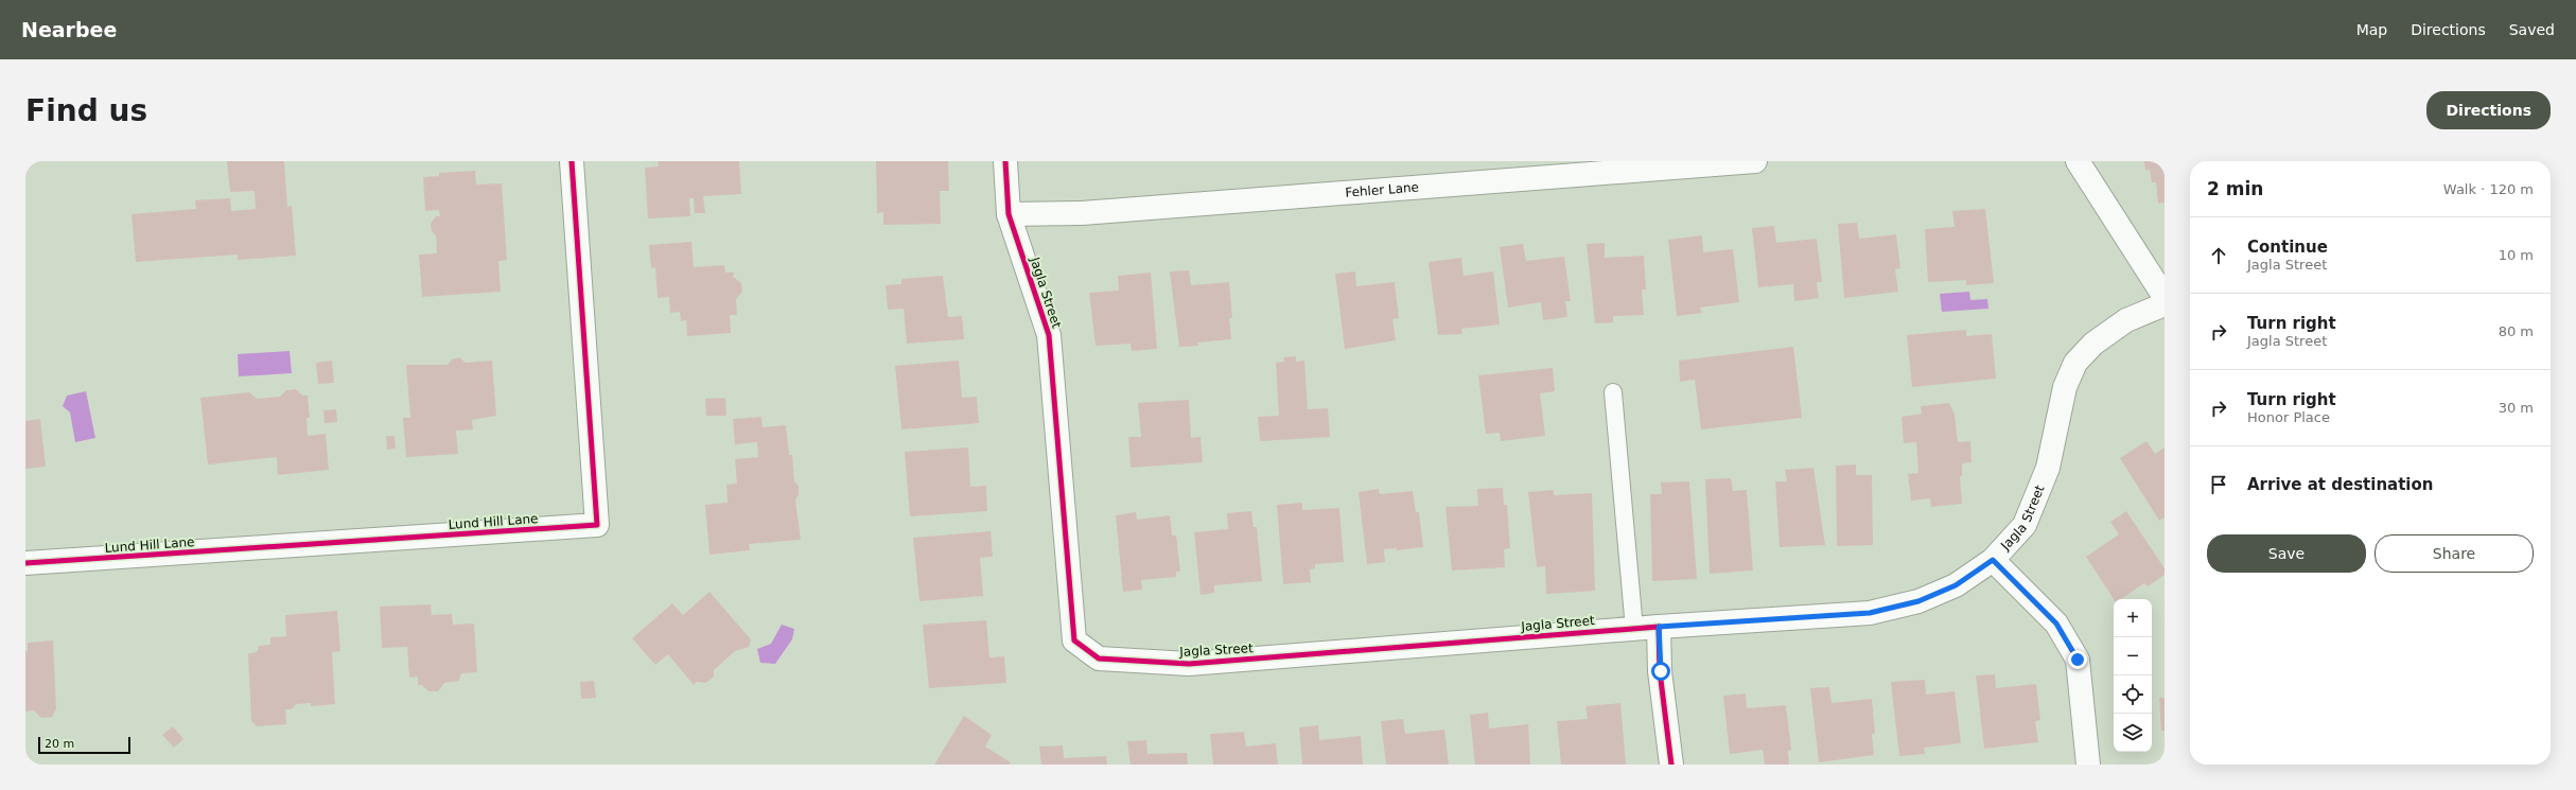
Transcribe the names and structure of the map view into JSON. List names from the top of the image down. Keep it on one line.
{"streets":{"street":["Fehler Lane","Jagla Street","Lund Hill Lane"]},"crossings":[["Fehler Lane","Jagla Street"]],"scale_bar":"20 m","page":{"header":"Nearbee","nav":["Map","Directions","Saved"],"buttons":["Directions",["Save","Share"]],"title":"Find us","heading":["2 min","Walk · 120 m"],"list":[["Continue","Jagla Street","10 m"],["Turn right","Jagla Street","80 m"],["Turn right","Honor Place","30 m"],"Arrive at destination"],"map_buttons":["+","−"],"scale":"20 m"}}
